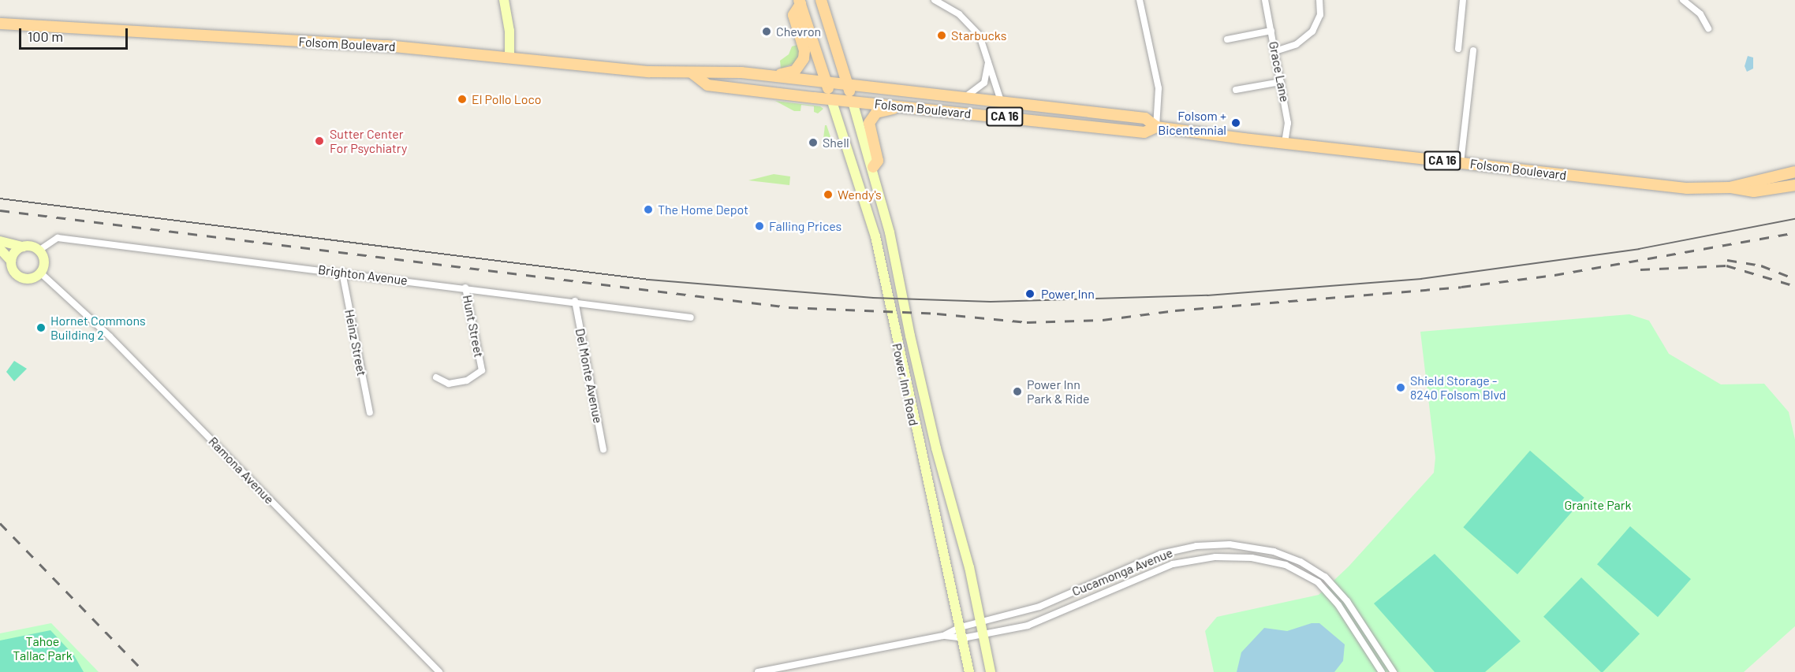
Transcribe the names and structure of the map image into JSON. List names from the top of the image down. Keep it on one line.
{"streets":{"main road":["Folsom Boulevard","CA 16","Power Inn Road"],"street":["Grace Lane","Brighton Avenue","Hunt Street","Heinz Street","Del Monte Avenue","Ramona Avenue","Cucamonga Avenue"]},"crossings":[["Folsom Boulevard","Grace Lane"],["Folsom Boulevard","Power Inn Road"],["Brighton Avenue","Hunt Street"],["Brighton Avenue","Heinz Street"],["Brighton Avenue","Del Monte Avenue"],["Brighton Avenue","Ramona Avenue"],["Power Inn Road","Cucamonga Avenue"]],"parks":["Granite Park","Tahoe Tallac Park"],"places":["Chevron","Starbucks","El Pollo Loco","Folsom + Bicentennial","Sutter Center For Psychiatry","Shell","Wendy's","The Home Depot","Falling Prices","Power Inn","Hornet Commons Building 2","Shield Storage - 8240 Folsom Blvd","Power Inn Park & Ride"],"scale_bar":"100 m"}
